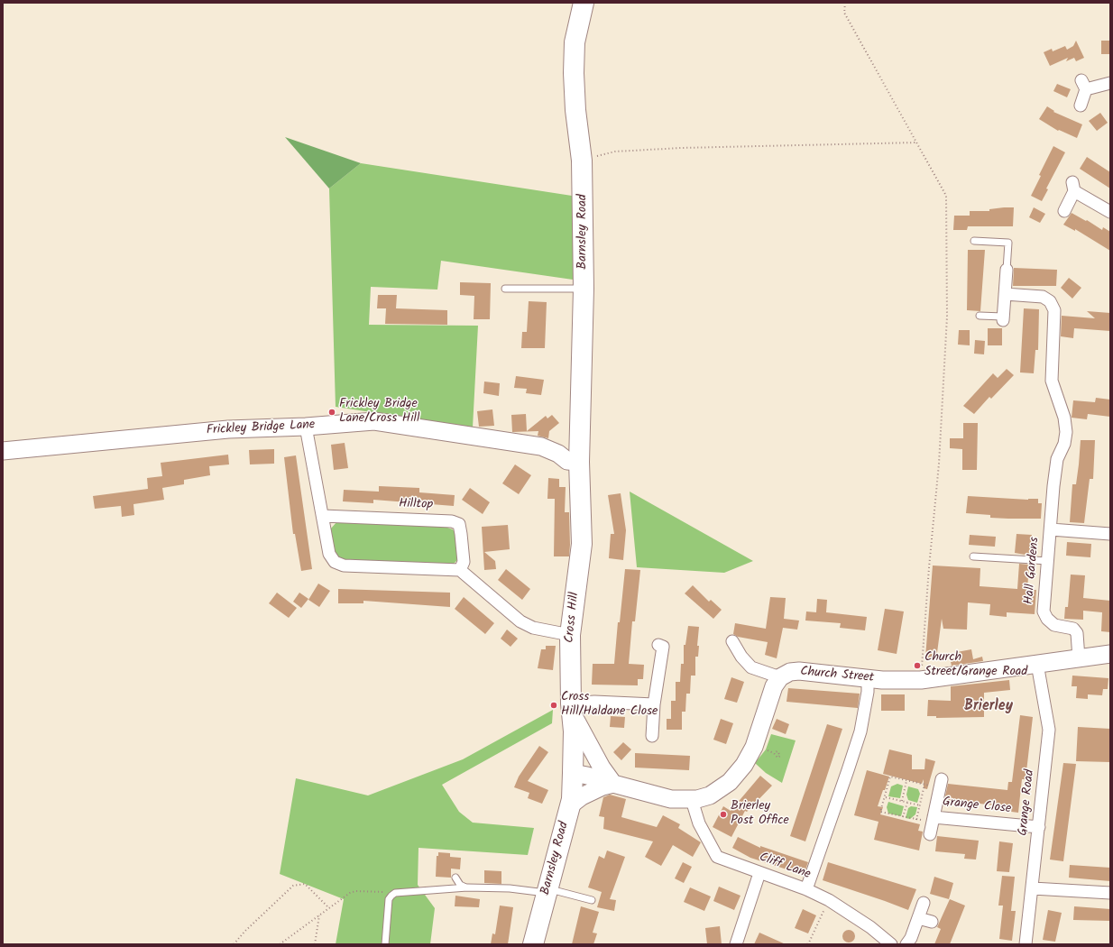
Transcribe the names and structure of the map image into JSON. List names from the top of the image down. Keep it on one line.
{"streets":{"highway":["Barnsley Road","Cross Hill"],"street":["Frickley Bridge Lane","Hilltop","Hall Gardens","Church Street","Grange Road","Grange Close","Cliff Lane"]},"crossings":[["Barnsley Road","Frickley Bridge Lane"],["Barnsley Road","Cross Hill"],["Frickley Bridge Lane","Cross Hill"],["Hall Gardens","Church Street"],["Church Street","Grange Road"],["Grange Road","Grange Close"]],"districts":["Brierley"],"places":["Frickley Bridge Lane/Cross Hill","Church Street/Grange Road","Cross Hill/Haldane Close","Brierley Post Office"]}
